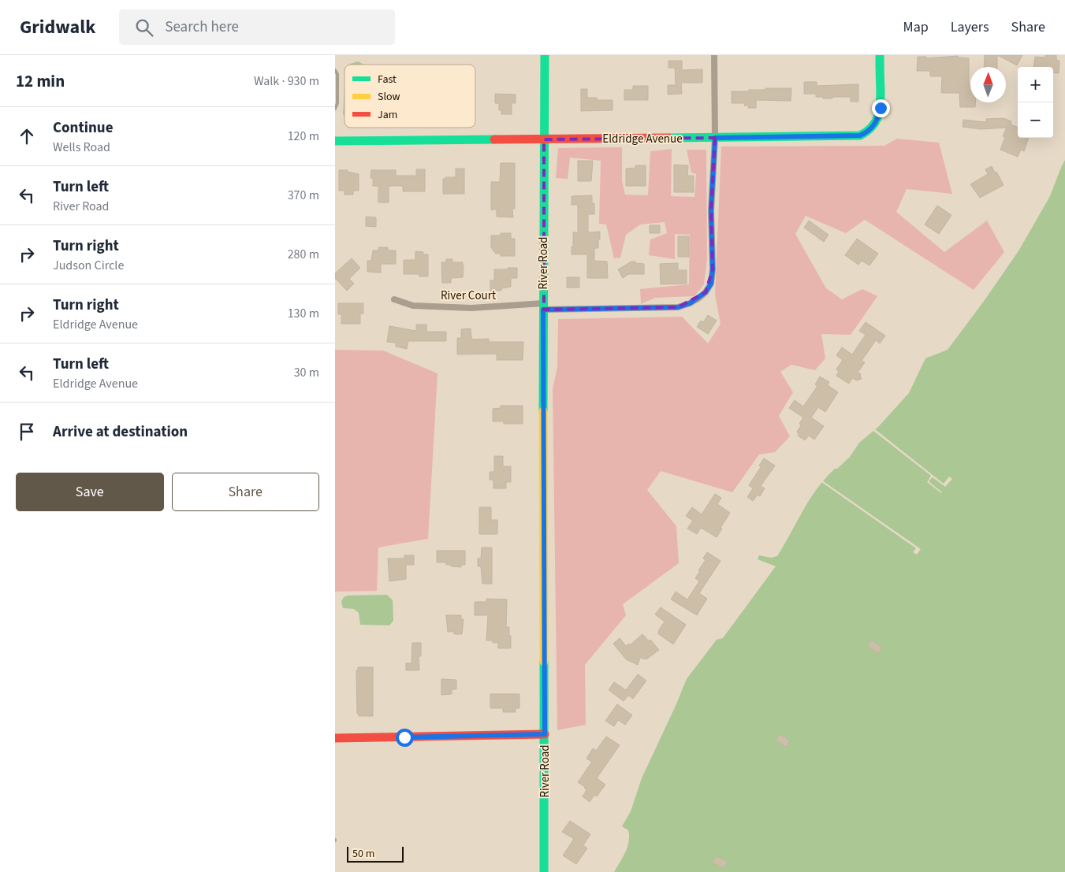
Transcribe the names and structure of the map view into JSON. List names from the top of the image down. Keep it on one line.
{"streets":{"street":["Eldridge Avenue","River Road","River Court"]},"crossings":[["Eldridge Avenue","River Road"],["Eldridge Avenue","River Court"],["River Road","River Court"]],"legend":["Fast","Slow","Jam"],"scale_bar":"50 m","north":"top","page":{"header":"Gridwalk","search":"Search here","nav":["Map","Layers","Share"],"heading":["12 min","Walk · 930 m"],"map_buttons":["+","−"],"list":[["Continue","Wells Road","120 m"],["Turn left","River Road","370 m"],["Turn right","Judson Circle","280 m"],["Turn right","Eldridge Avenue","130 m"],["Turn left","Eldridge Avenue","30 m"],"Arrive at destination"],"buttons":["Save","Share"],"scale":"50 m"}}
